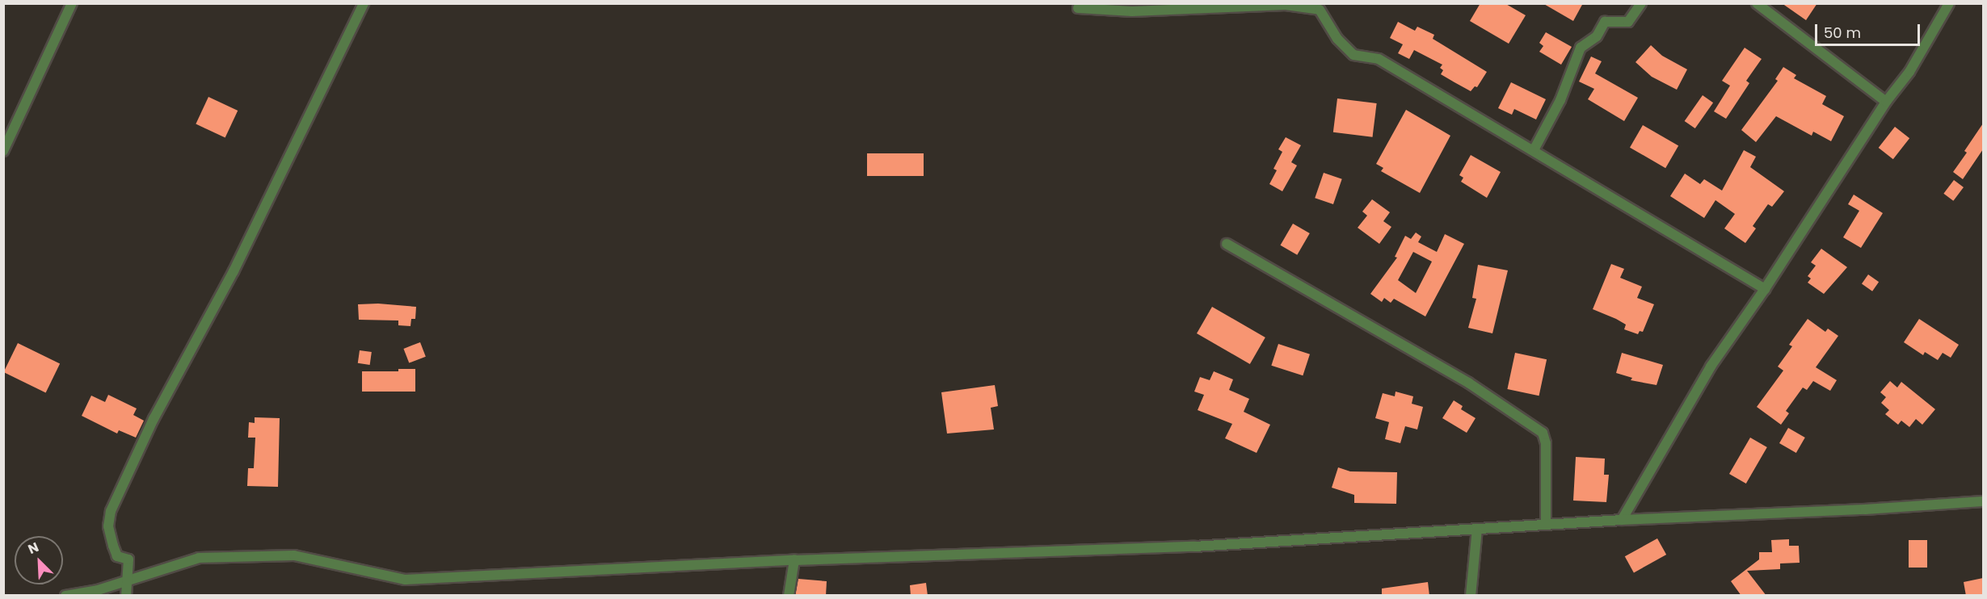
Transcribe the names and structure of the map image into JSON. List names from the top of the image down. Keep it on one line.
{"scale_bar":"50 m","north":"top left"}
